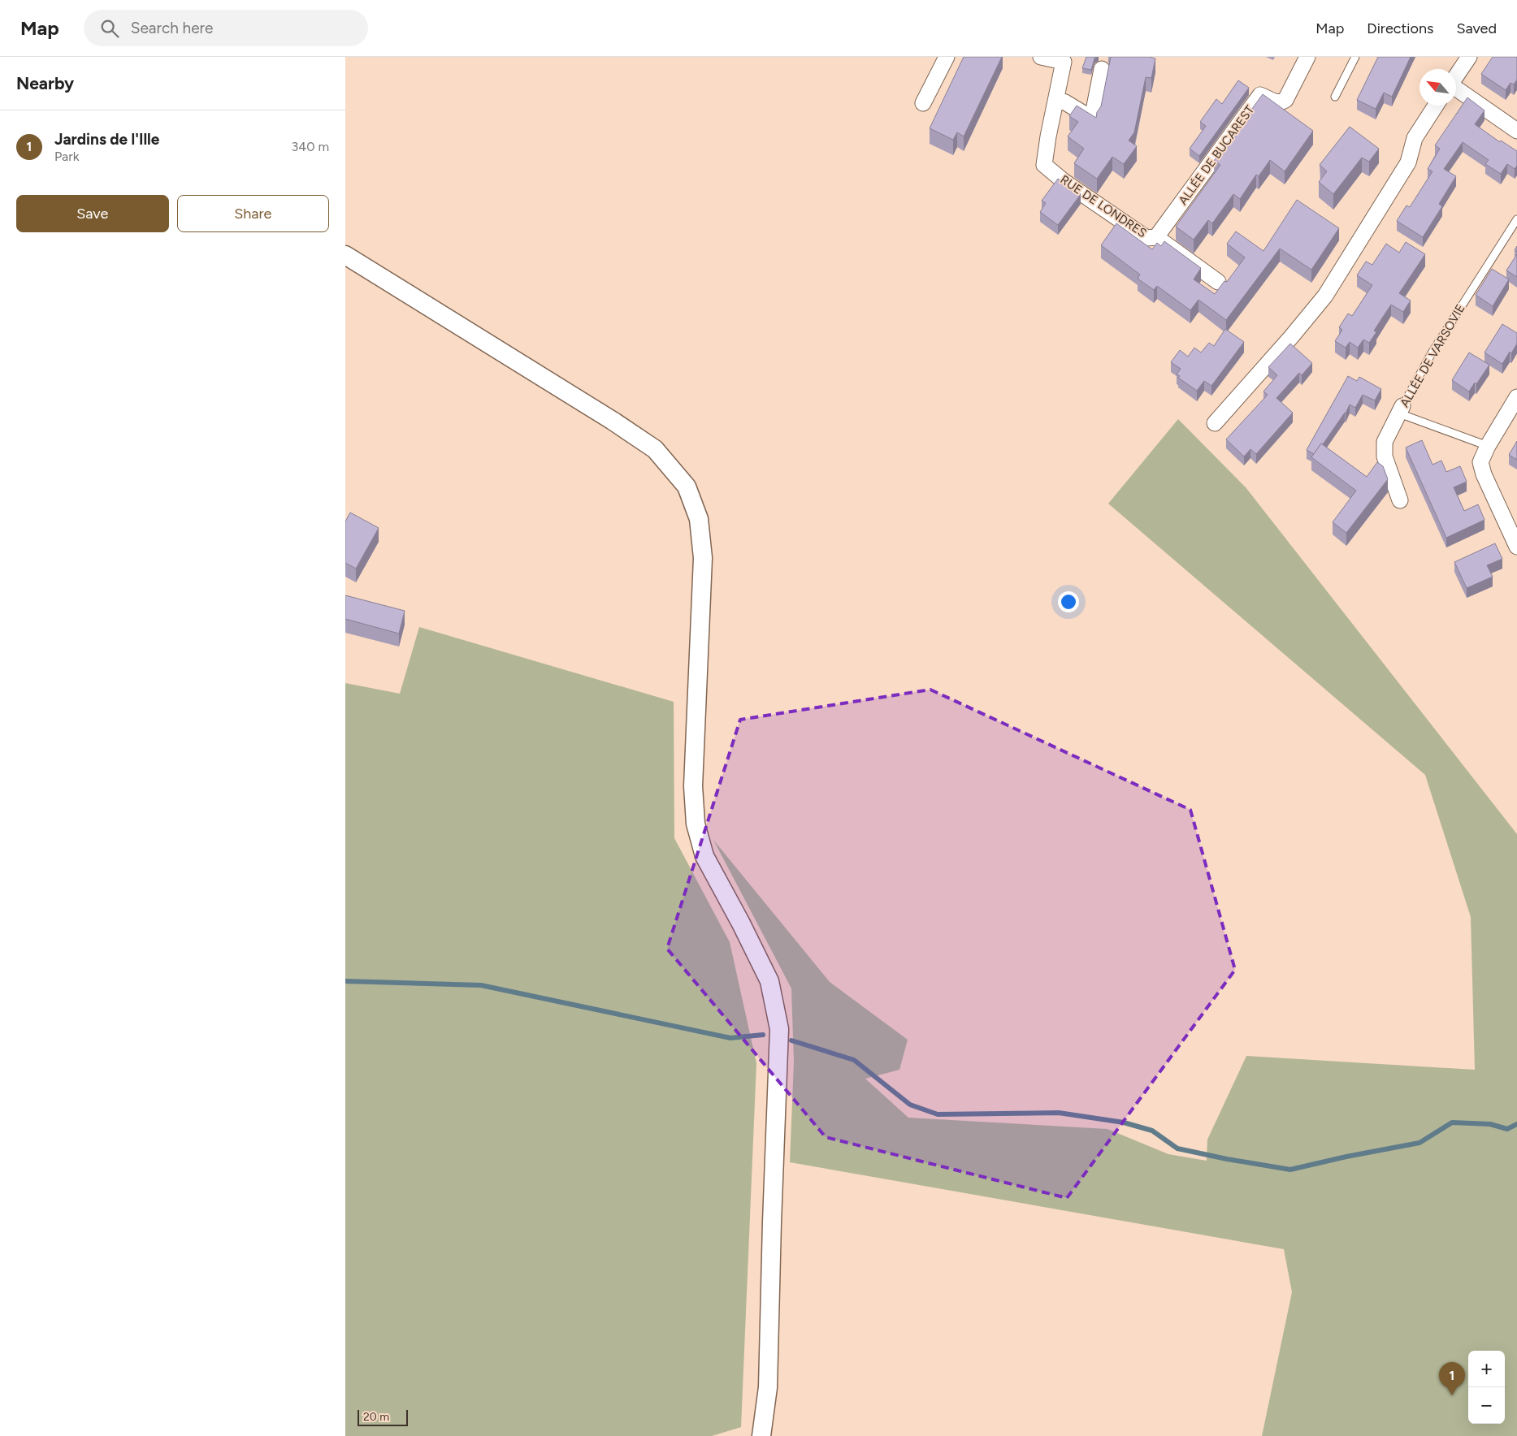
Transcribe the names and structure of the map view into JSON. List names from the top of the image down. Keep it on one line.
{"streets":{"street":["ALLÉE DE BUCAREST","RUE DE LONDRES","ALLÉE DE VARSOVIE"]},"crossings":[["ALLÉE DE BUCAREST","RUE DE LONDRES"]],"scale_bar":"20 m","north":"top left","page":{"header":"Map","search":"Search here","nav":["Map","Directions","Saved"],"heading":"Nearby","list":[{"mark":"1","name":"Jardins de l'Ille","note":"Park","value":"340 m"}],"buttons":["Save","Share"],"map_buttons":["+","−"],"pins":"1","scale":"20 m"}}
